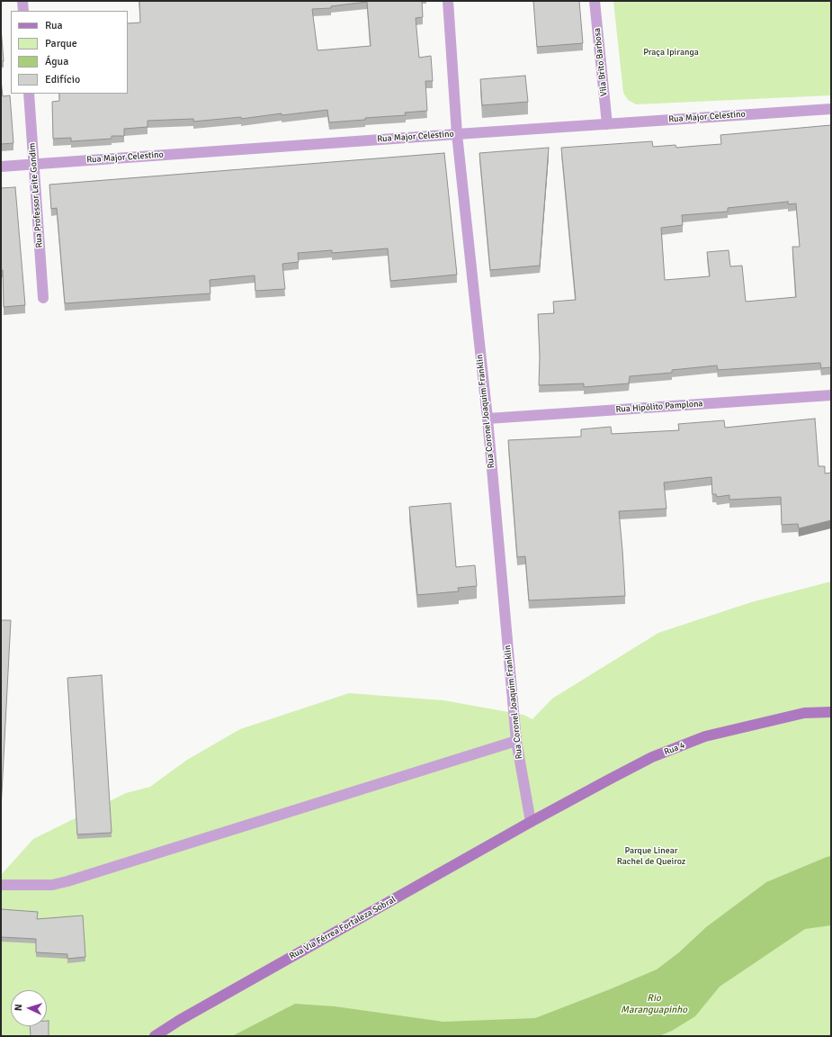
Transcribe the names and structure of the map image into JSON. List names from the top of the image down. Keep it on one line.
{"streets":{"main road":["Rua 4","Rua Via Férrea Fortaleza Sobral"],"street":["Vila Brito Barbosa","Rua Major Celestino","Rua Professor Leite Gondim","Rua Hipólito Pamplona","Rua Coronel Joaquim Franklin"]},"crossings":[["Vila Brito Barbosa","Rua Major Celestino"],["Rua Major Celestino","Rua Professor Leite Gondim"],["Rua Major Celestino","Rua Coronel Joaquim Franklin"],["Rua Hipólito Pamplona","Rua Coronel Joaquim Franklin"],["Rua Coronel Joaquim Franklin","Rua 4"],["Rua Coronel Joaquim Franklin","Rua Via Férrea Fortaleza Sobral"],["Rua 4","Rua Via Férrea Fortaleza Sobral"]],"water":["Rio Maranguapinho"],"parks":["Praça Ipiranga","Parque Linear Rachel de Queiroz"],"legend":["Rua","Parque","Água","Edifício"],"north":"left"}
